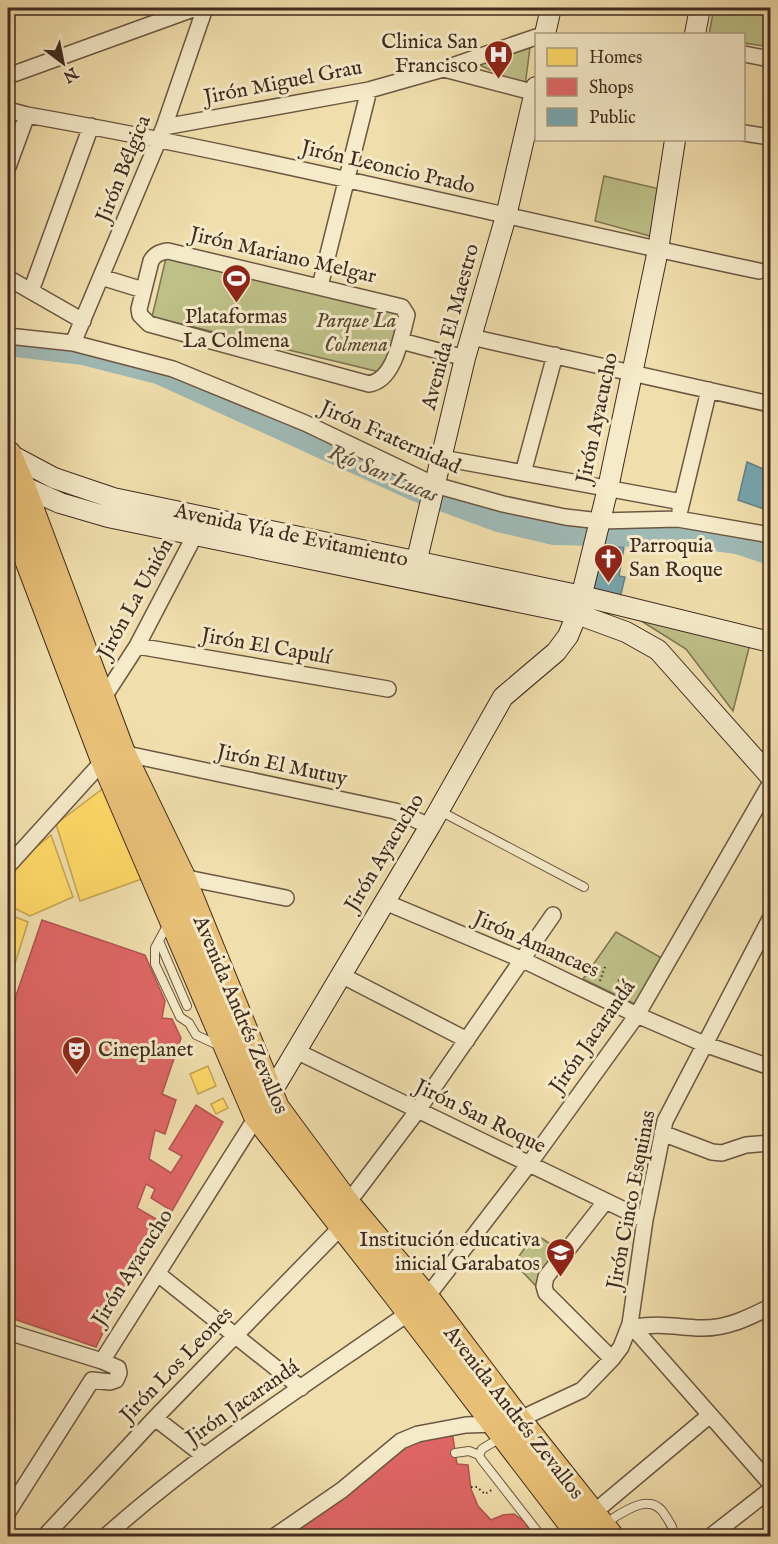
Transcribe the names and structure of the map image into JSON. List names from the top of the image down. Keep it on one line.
{"streets":{"highway":["Avenida Andrés Zevallos"],"street":["Jirón Miguel Grau","Jirón Leoncio Prado","Jirón Bélgica","Jirón Mariano Melgar","Avenida El Maestro","Jirón Ayacucho","Jirón Fraternidad","Avenida Vía de Evitamiento","Jirón La Unión","Jirón El Capulí","Jirón El Mutuy","Jirón Amancaes","Jirón Jacarandá","Jirón San Roque","Jirón Cinco Esquinas","Jirón Los Leones"]},"crossings":[["Jirón Miguel Grau","Jirón Leoncio Prado"],["Jirón Miguel Grau","Jirón Bélgica"],["Jirón Leoncio Prado","Jirón Bélgica"],["Jirón Leoncio Prado","Avenida El Maestro"],["Jirón Leoncio Prado","Jirón Ayacucho"],["Jirón Bélgica","Jirón Fraternidad"],["Avenida El Maestro","Jirón Fraternidad"],["Avenida El Maestro","Avenida Vía de Evitamiento"],["Jirón Ayacucho","Jirón Fraternidad"],["Jirón Ayacucho","Avenida Vía de Evitamiento"],["Jirón Ayacucho","Jirón El Mutuy"],["Jirón Ayacucho","Jirón Amancaes"],["Jirón Ayacucho","Avenida Andrés Zevallos"],["Jirón Ayacucho","Jirón San Roque"],["Avenida Vía de Evitamiento","Jirón La Unión"],["Avenida Vía de Evitamiento","Avenida Andrés Zevallos"],["Jirón La Unión","Jirón El Capulí"],["Jirón La Unión","Avenida Andrés Zevallos"],["Jirón El Mutuy","Avenida Andrés Zevallos"],["Jirón Amancaes","Jirón Jacarandá"],["Jirón Amancaes","Jirón Cinco Esquinas"],["Jirón Amancaes","Jirón Los Leones"],["Avenida Andrés Zevallos","Jirón Jacarandá"],["Avenida Andrés Zevallos","Jirón Cinco Esquinas"],["Avenida Andrés Zevallos","Jirón Los Leones"],["Jirón Jacarandá","Jirón San Roque"],["Jirón San Roque","Jirón Cinco Esquinas"],["Jirón San Roque","Jirón Los Leones"]],"water":["Río San Lucas"],"parks":["Parque La Colmena"],"places":{"hospital":["Clinica San Francisco"],"sports":["Plataformas La Colmena"],"church":["Parroquia San Roque"],"theatre":["Cineplanet"],"school or university":["Institución educativa inicial Garabatos"]},"legend":["Homes","Shops","Public"],"north":"bottom right"}
